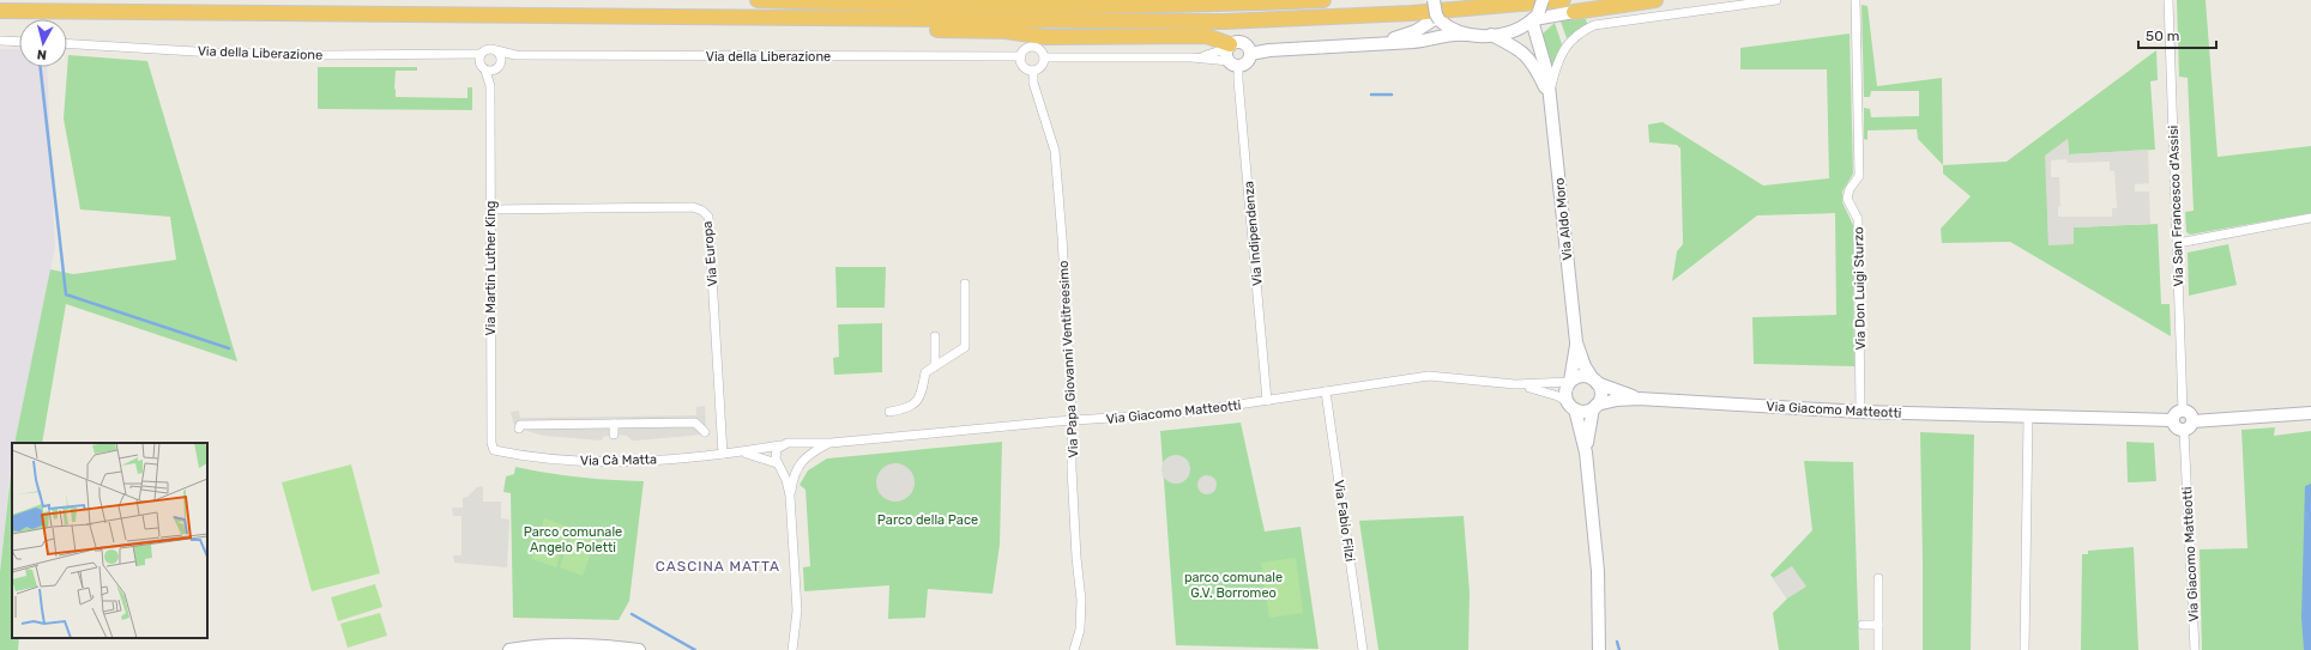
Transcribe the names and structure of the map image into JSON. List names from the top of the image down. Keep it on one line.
{"streets":{"street":["Via della Liberazione","Via San Francesco d'Assisi","Via Aldo Moro","Via Indipendenza","Via Europa","Via Martin Luther King","Via Don Luigi Sturzo","Via Papa Giovanni Ventitreesimo","Via Giacomo Matteotti","Via Cà Matta","Via Fabio Filzi"]},"crossings":[["Via della Liberazione","Via Aldo Moro"],["Via della Liberazione","Via Indipendenza"],["Via della Liberazione","Via Papa Giovanni Ventitreesimo"],["Via San Francesco d'Assisi","Via Giacomo Matteotti"],["Via Aldo Moro","Via Giacomo Matteotti"],["Via Indipendenza","Via Giacomo Matteotti"],["Via Europa","Via Martin Luther King"],["Via Europa","Via Cà Matta"],["Via Martin Luther King","Via Cà Matta"],["Via Don Luigi Sturzo","Via Giacomo Matteotti"],["Via Papa Giovanni Ventitreesimo","Via Giacomo Matteotti"],["Via Giacomo Matteotti","Via Cà Matta"],["Via Giacomo Matteotti","Via Fabio Filzi"]],"districts":["CASCINA MATTA"],"parks":["Parco della Pace","Parco comunale Angelo Poletti","parco comunale G.V. Borromeo"],"scale_bar":"50 m","north":"bottom"}
